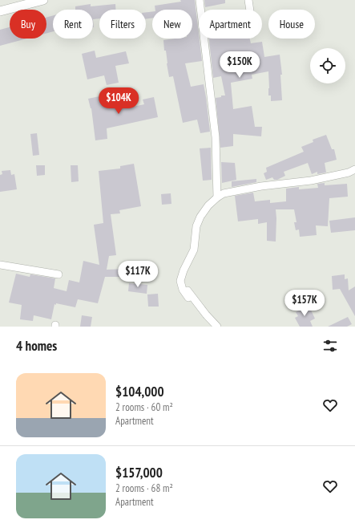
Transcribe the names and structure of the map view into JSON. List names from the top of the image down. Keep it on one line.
{"page":{"chip":["Buy","Rent","Filters","New","Apartment","House"],"price":["$150K","$104K","$117K","$157K"],"heading":"4 homes","list":[{"name":"$104,000","note":"2 rooms · 60 m² · Apartment"},{"name":"$157,000","note":"2 rooms · 68 m² · Apartment"}]}}
